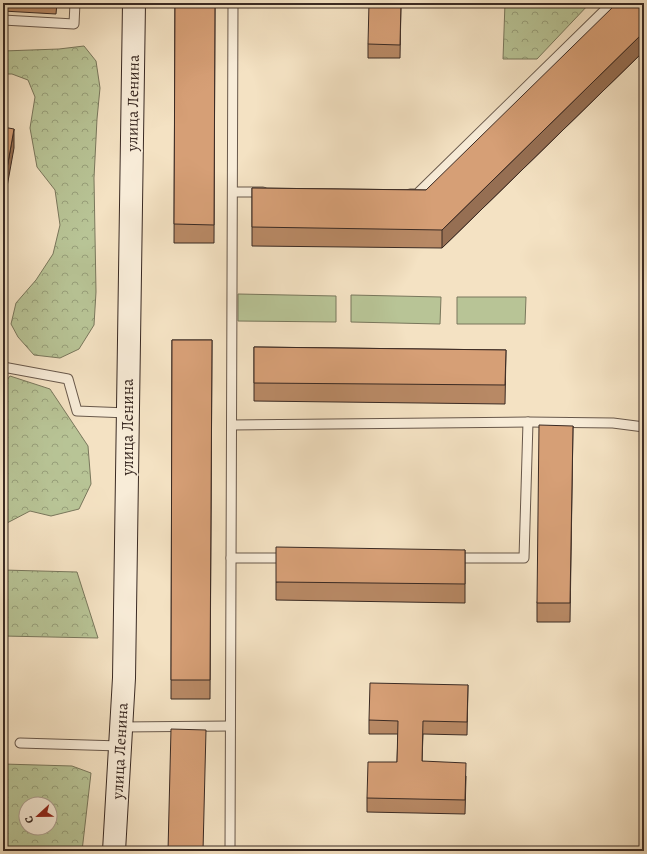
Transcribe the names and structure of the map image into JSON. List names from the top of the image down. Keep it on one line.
{"streets":{"main road":["улица Ленина"]},"north":"left"}
